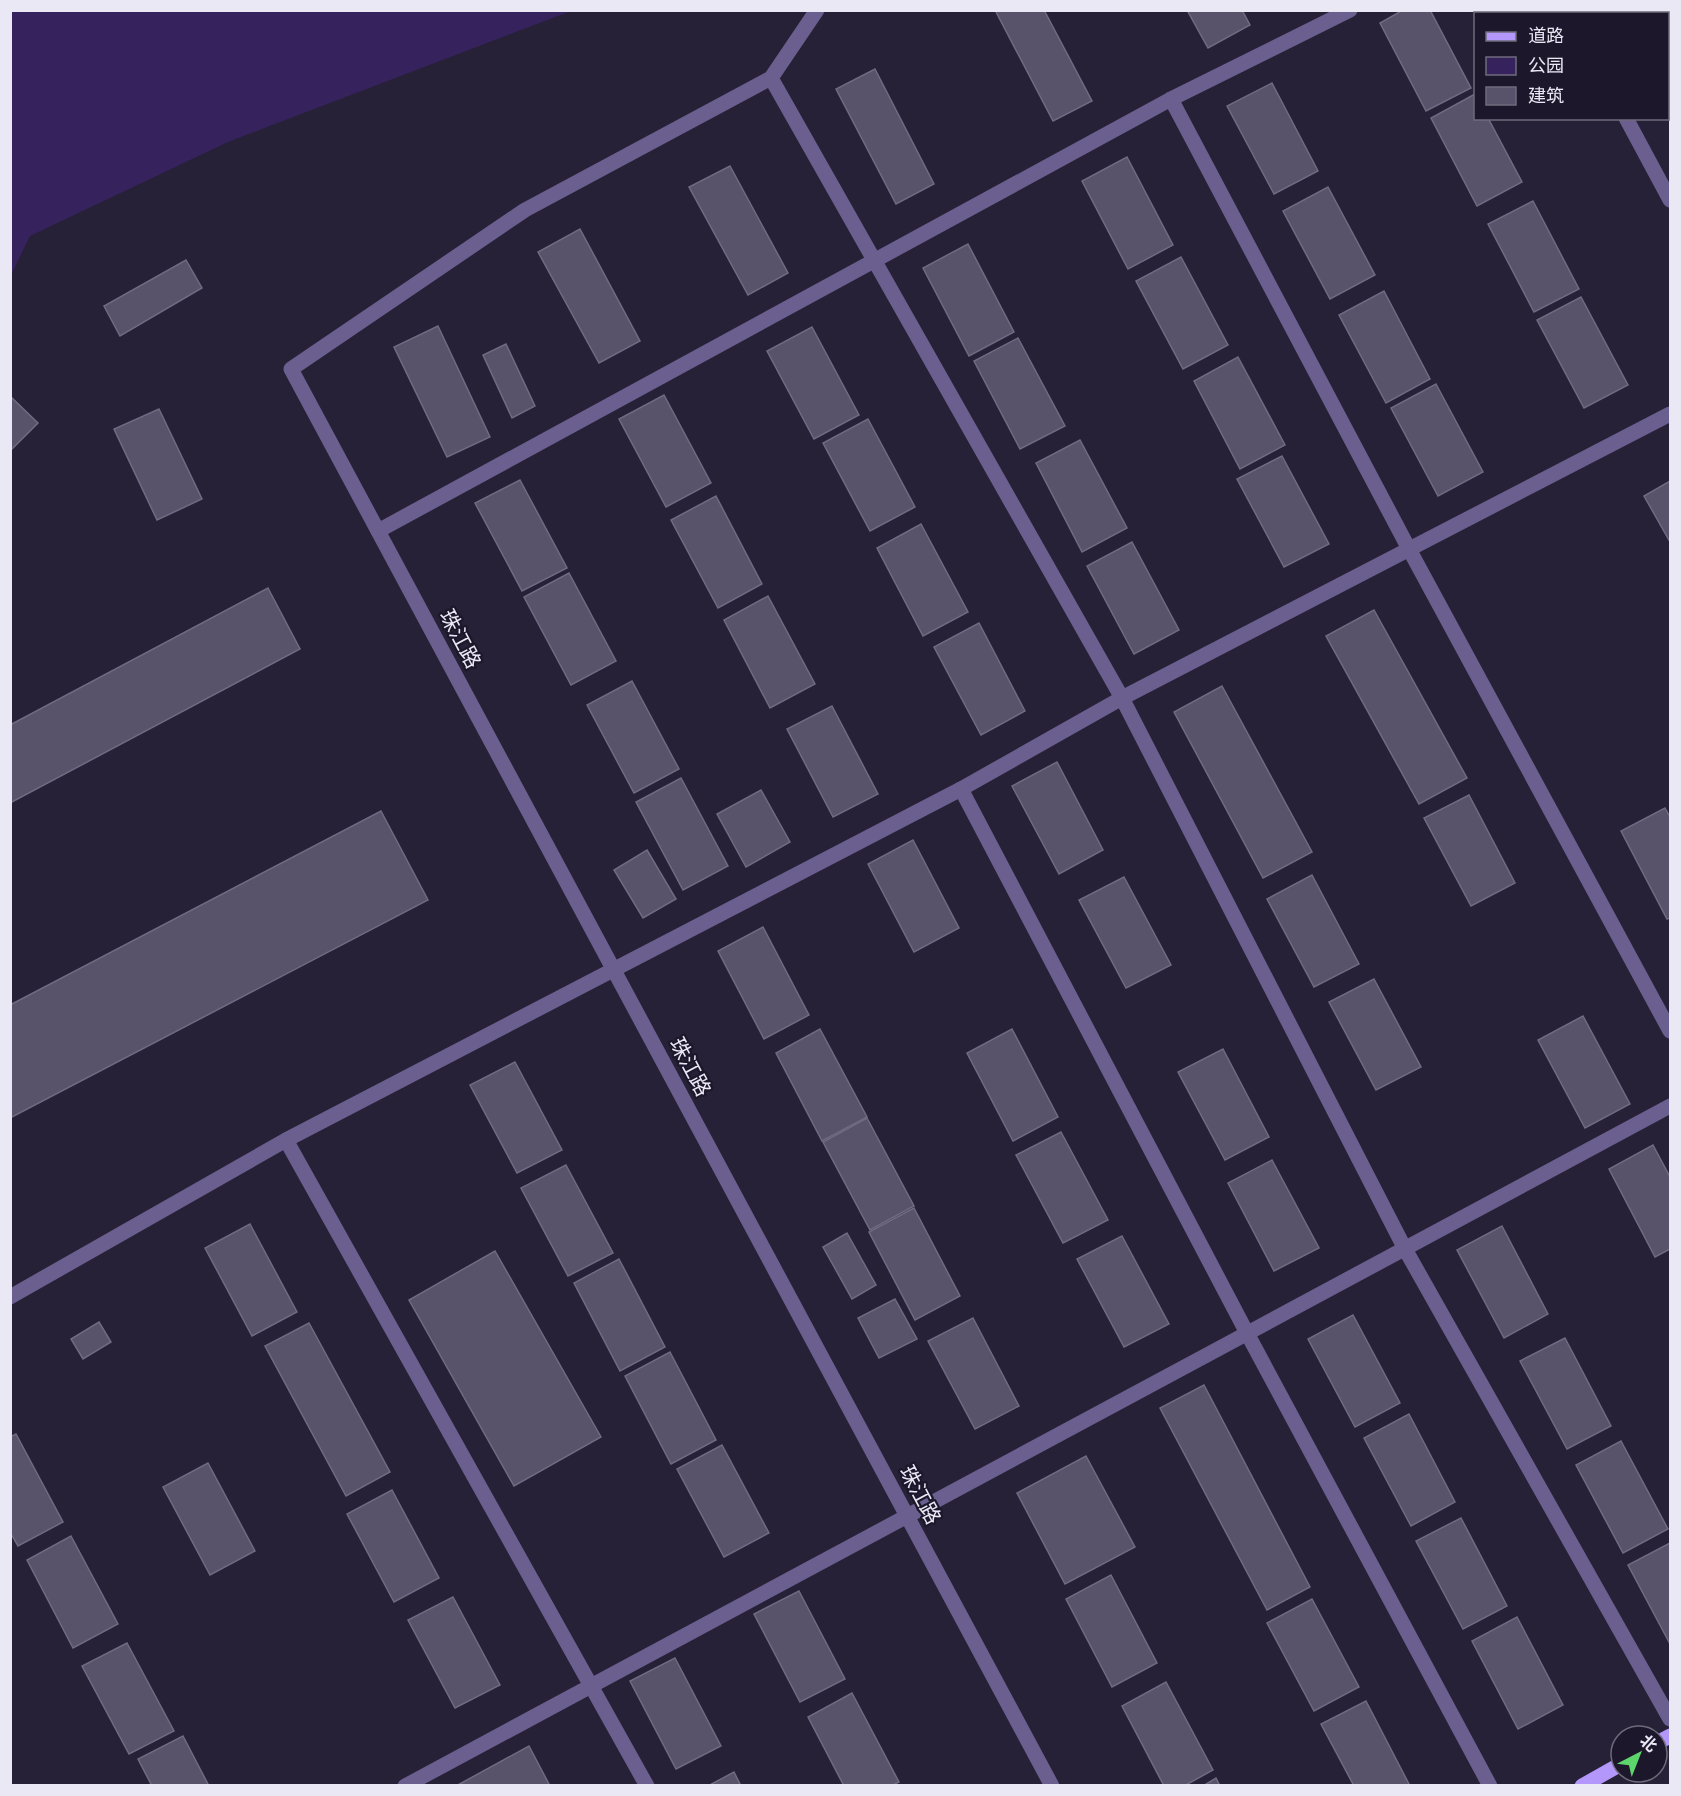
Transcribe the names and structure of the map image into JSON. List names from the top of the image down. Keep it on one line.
{"streets":{"street":["珠江路"]},"legend":["道路","公园","建筑"],"north":"top right"}
